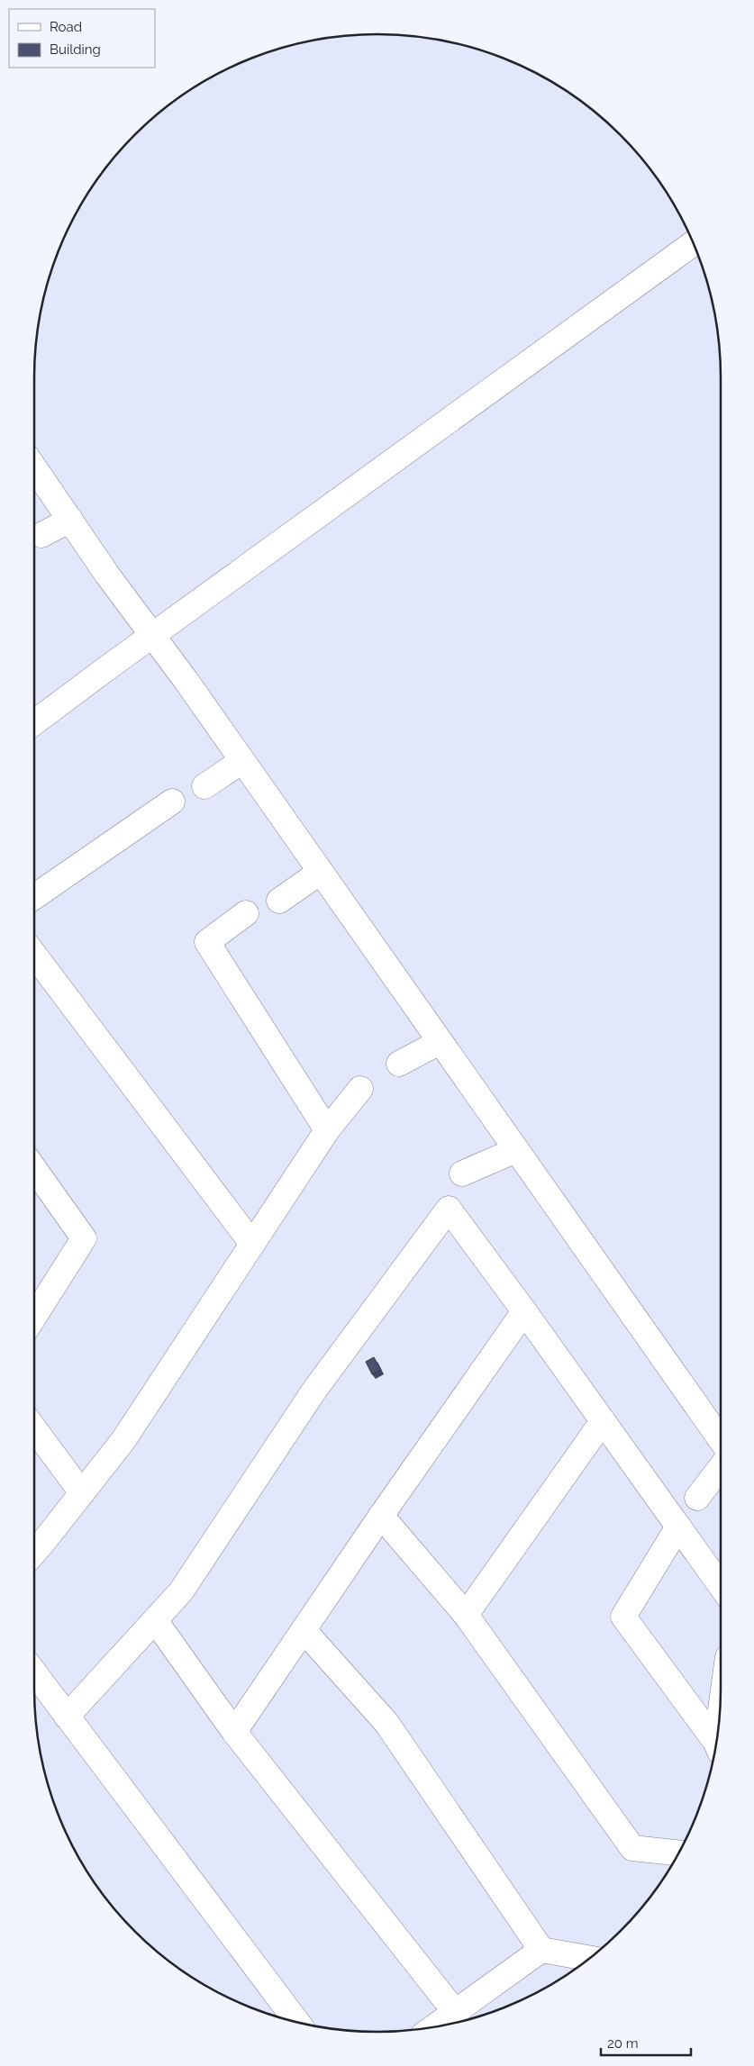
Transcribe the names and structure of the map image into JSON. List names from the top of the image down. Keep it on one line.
{"legend":["Road","Building"],"scale_bar":"20 m"}
